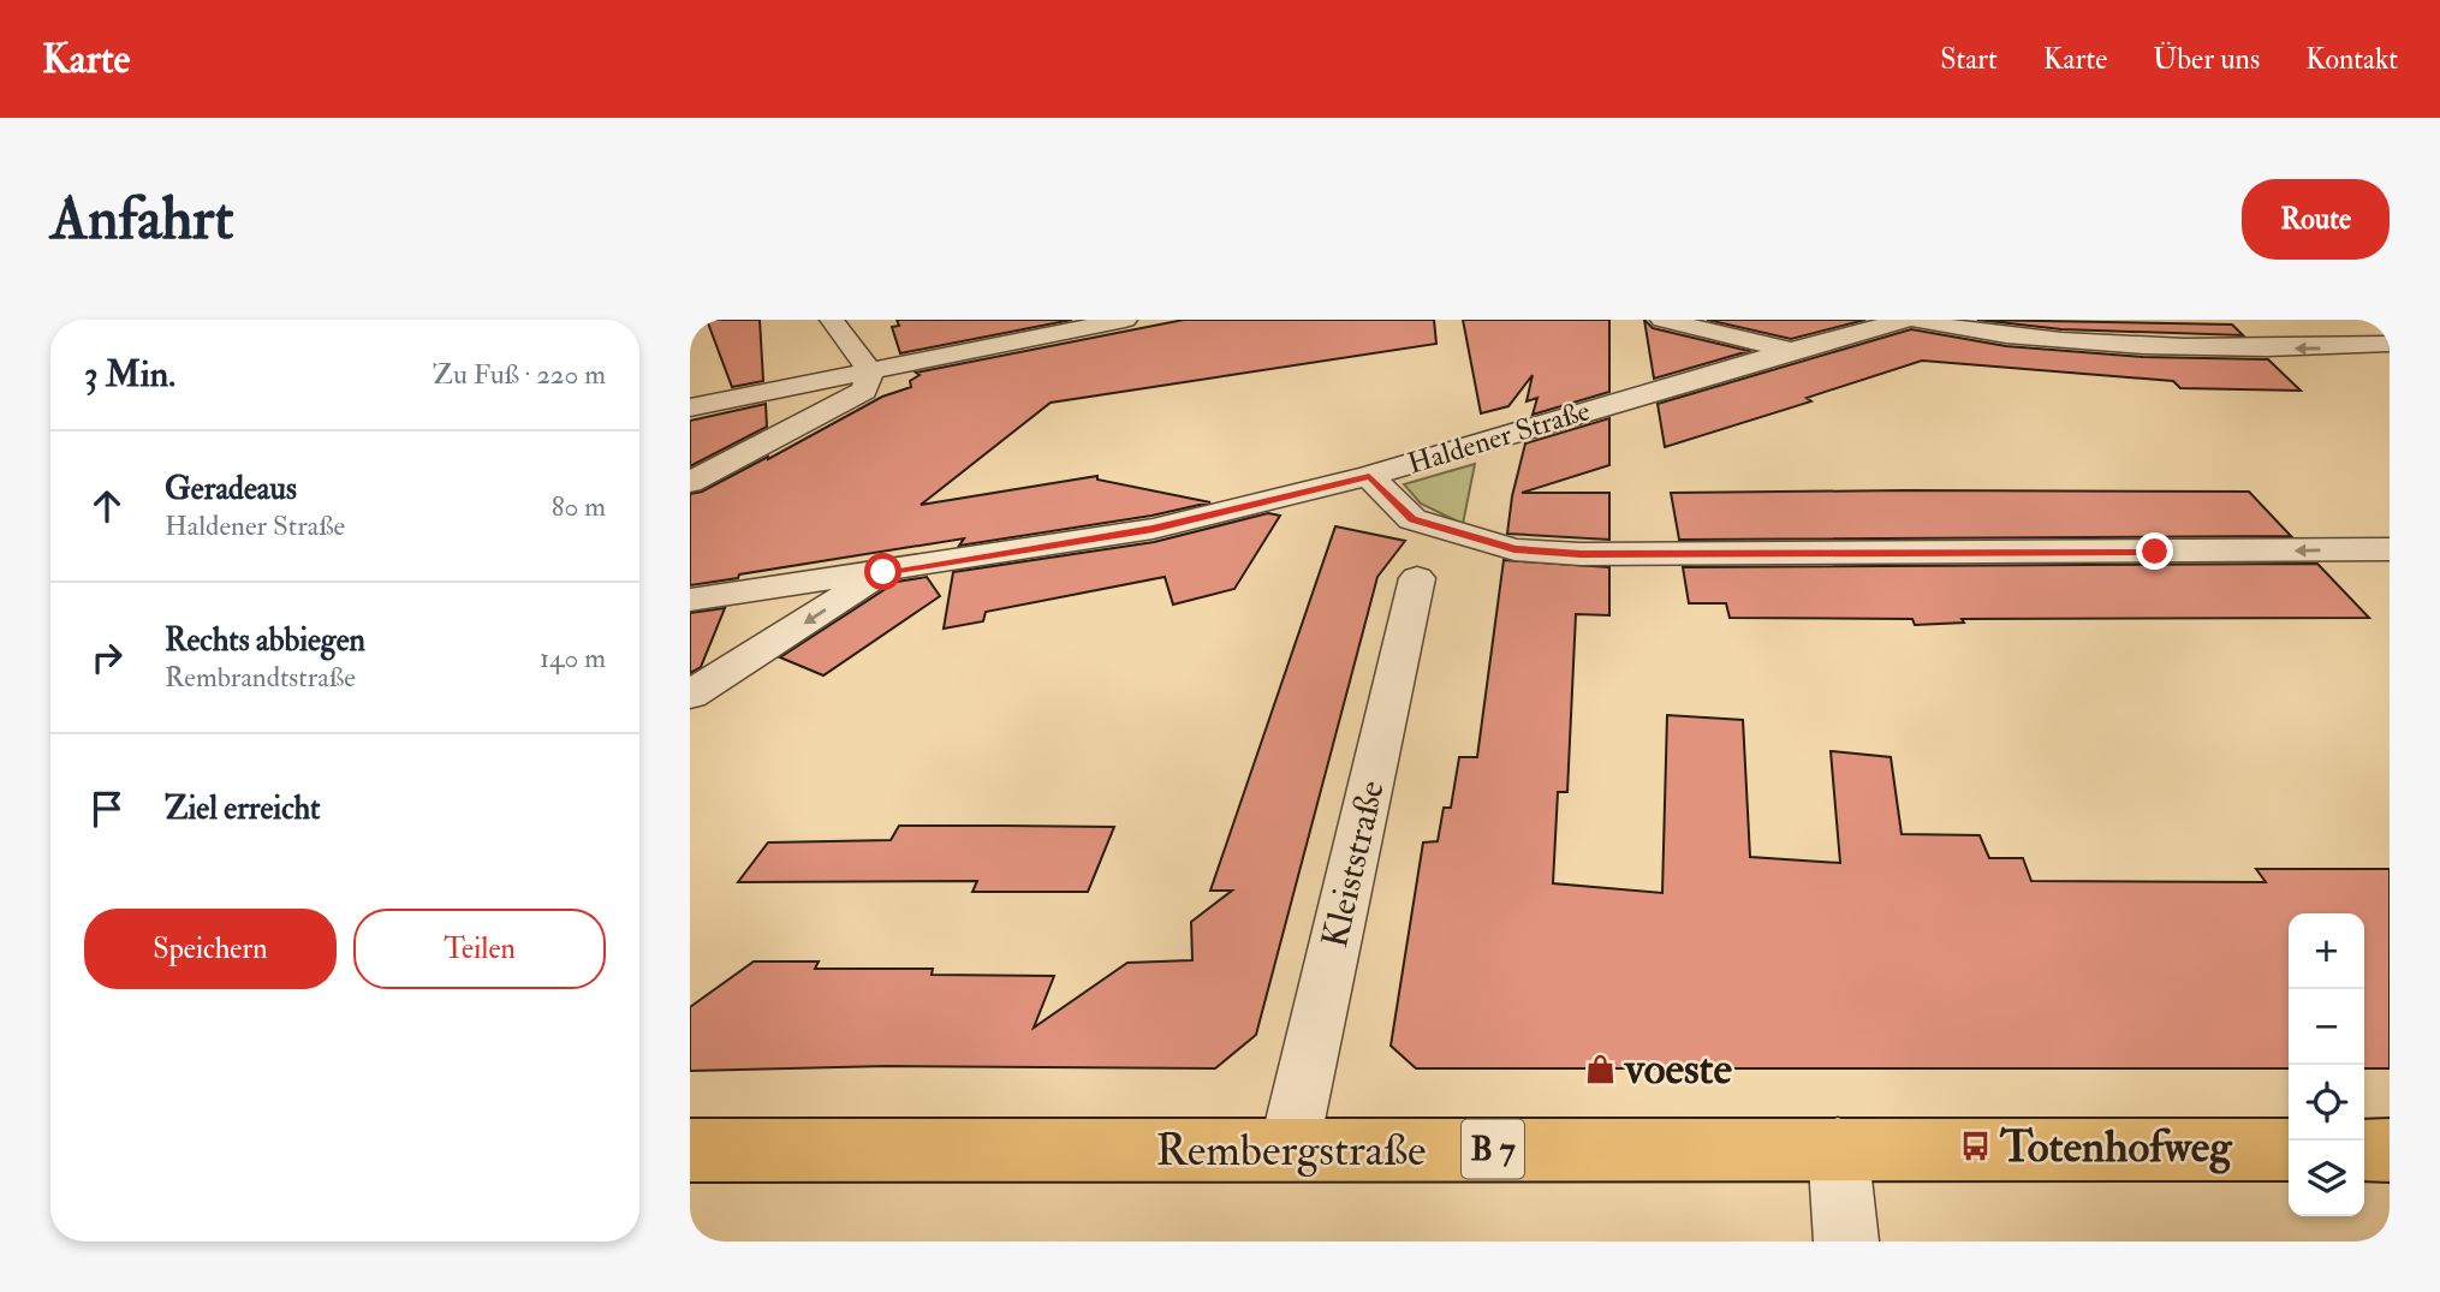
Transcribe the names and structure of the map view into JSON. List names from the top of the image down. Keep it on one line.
{"streets":{"main road":["B 7","Rembergstraße"],"street":["Haldener Straße","Kleiststraße"]},"crossings":[["Kleiststraße","Rembergstraße"]],"places":{"shop":["voeste"],"bus stop":["Totenhofweg"]},"page":{"header":"Karte","nav":["Start","Karte","Über uns","Kontakt"],"buttons":["Route",["Speichern","Teilen"]],"title":"Anfahrt","heading":["3 Min.","Zu Fuß · 220 m"],"list":[["Geradeaus","Haldener Straße","80 m"],["Rechts abbiegen","Rembrandtstraße","140 m"],"Ziel erreicht"],"map_buttons":["+","−"]}}
